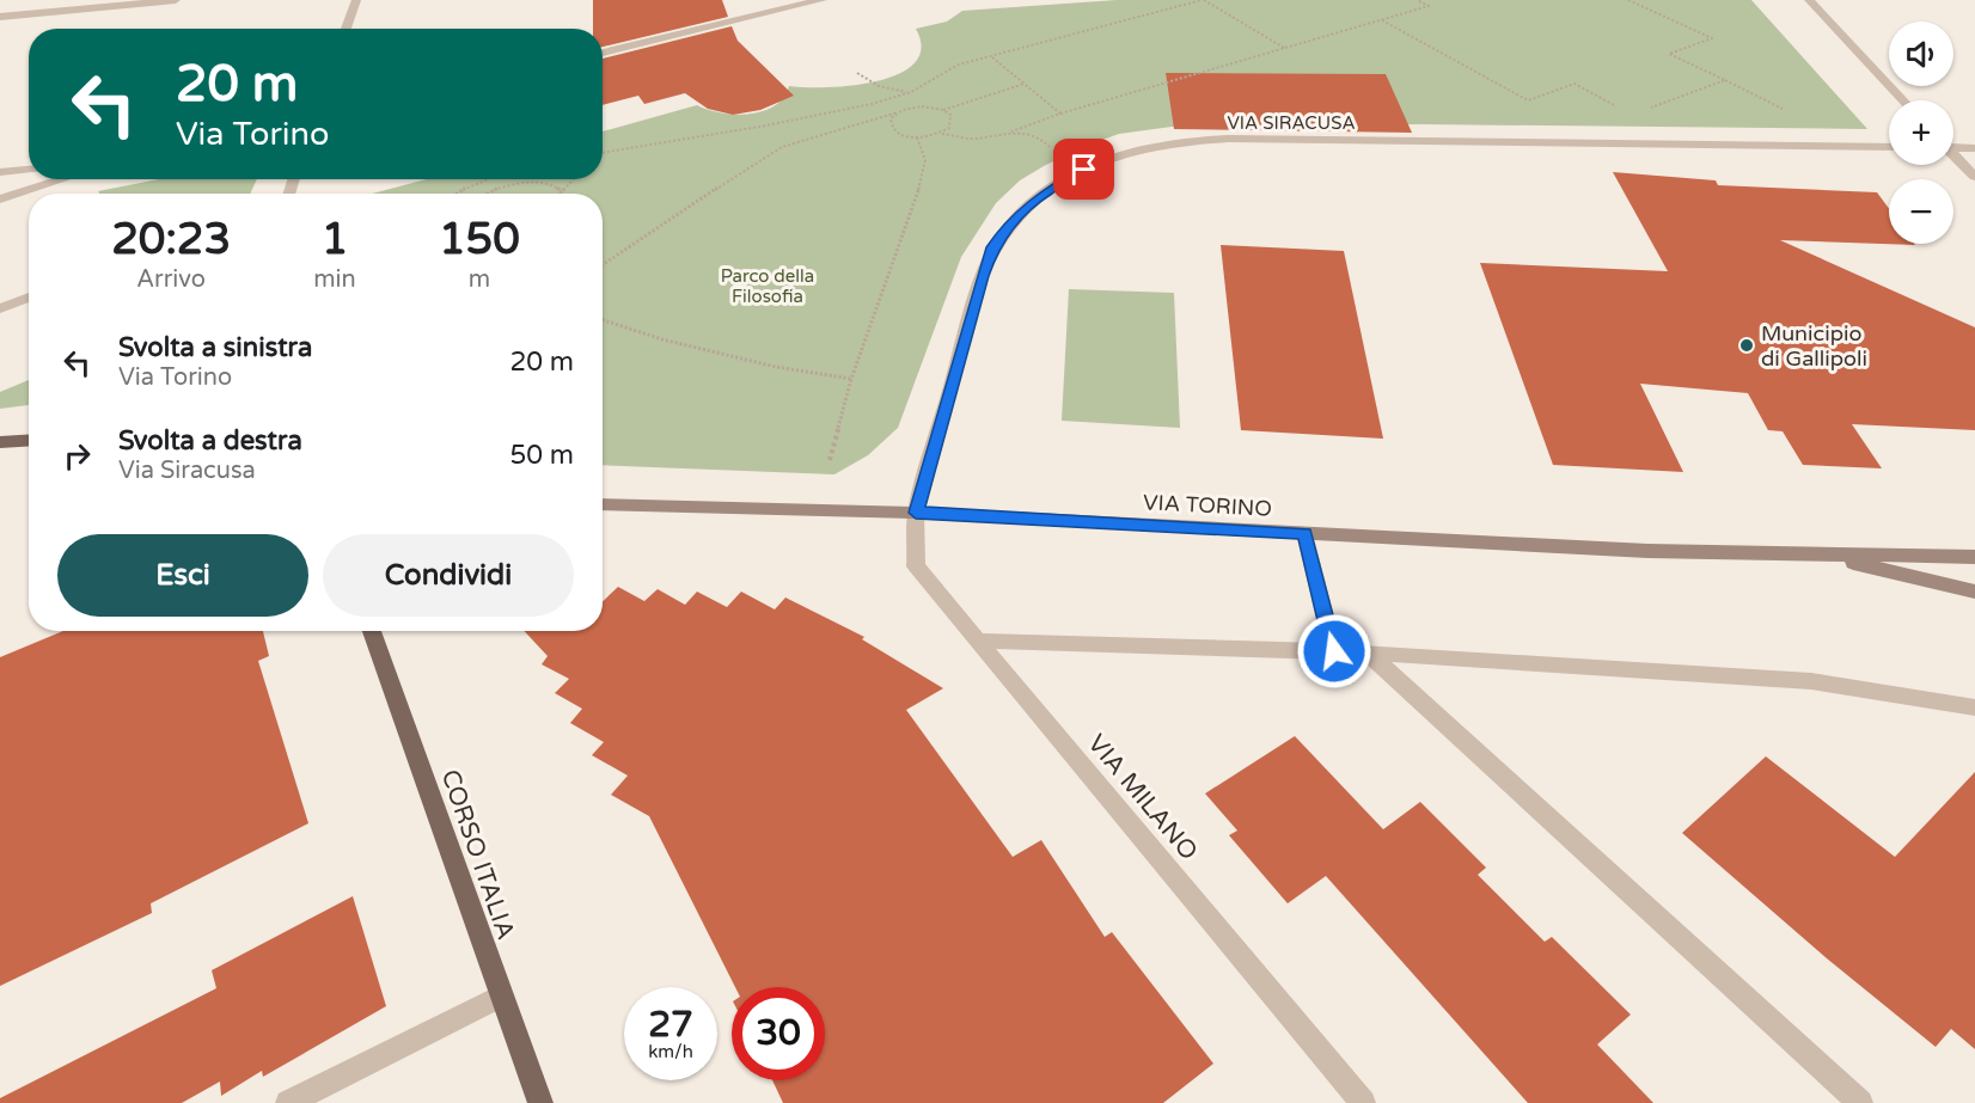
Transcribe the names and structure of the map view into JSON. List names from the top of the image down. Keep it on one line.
{"streets":{"main road":["CORSO ITALIA"],"street":["VIA SIRACUSA","VIA TORINO","VIA MILANO"]},"crossings":[["VIA SIRACUSA","VIA TORINO"],["VIA SIRACUSA","VIA MILANO"],["VIA TORINO","VIA MILANO"]],"parks":["Parco della Filosofia"],"places":["Municipio di Gallipoli"],"page":{"map_buttons":["+","−"],"turn":["20 m","Via Torino"],"eta":["20:23","Arrivo","1","min","150","m"],"list":[{"name":"Svolta a sinistra","note":"Via Torino","value":"20 m"},{"name":"Svolta a destra","note":"Via Siracusa","value":"50 m"}],"buttons":["Esci","Condividi"],"speed":"27 km/h","limit":"30"}}
